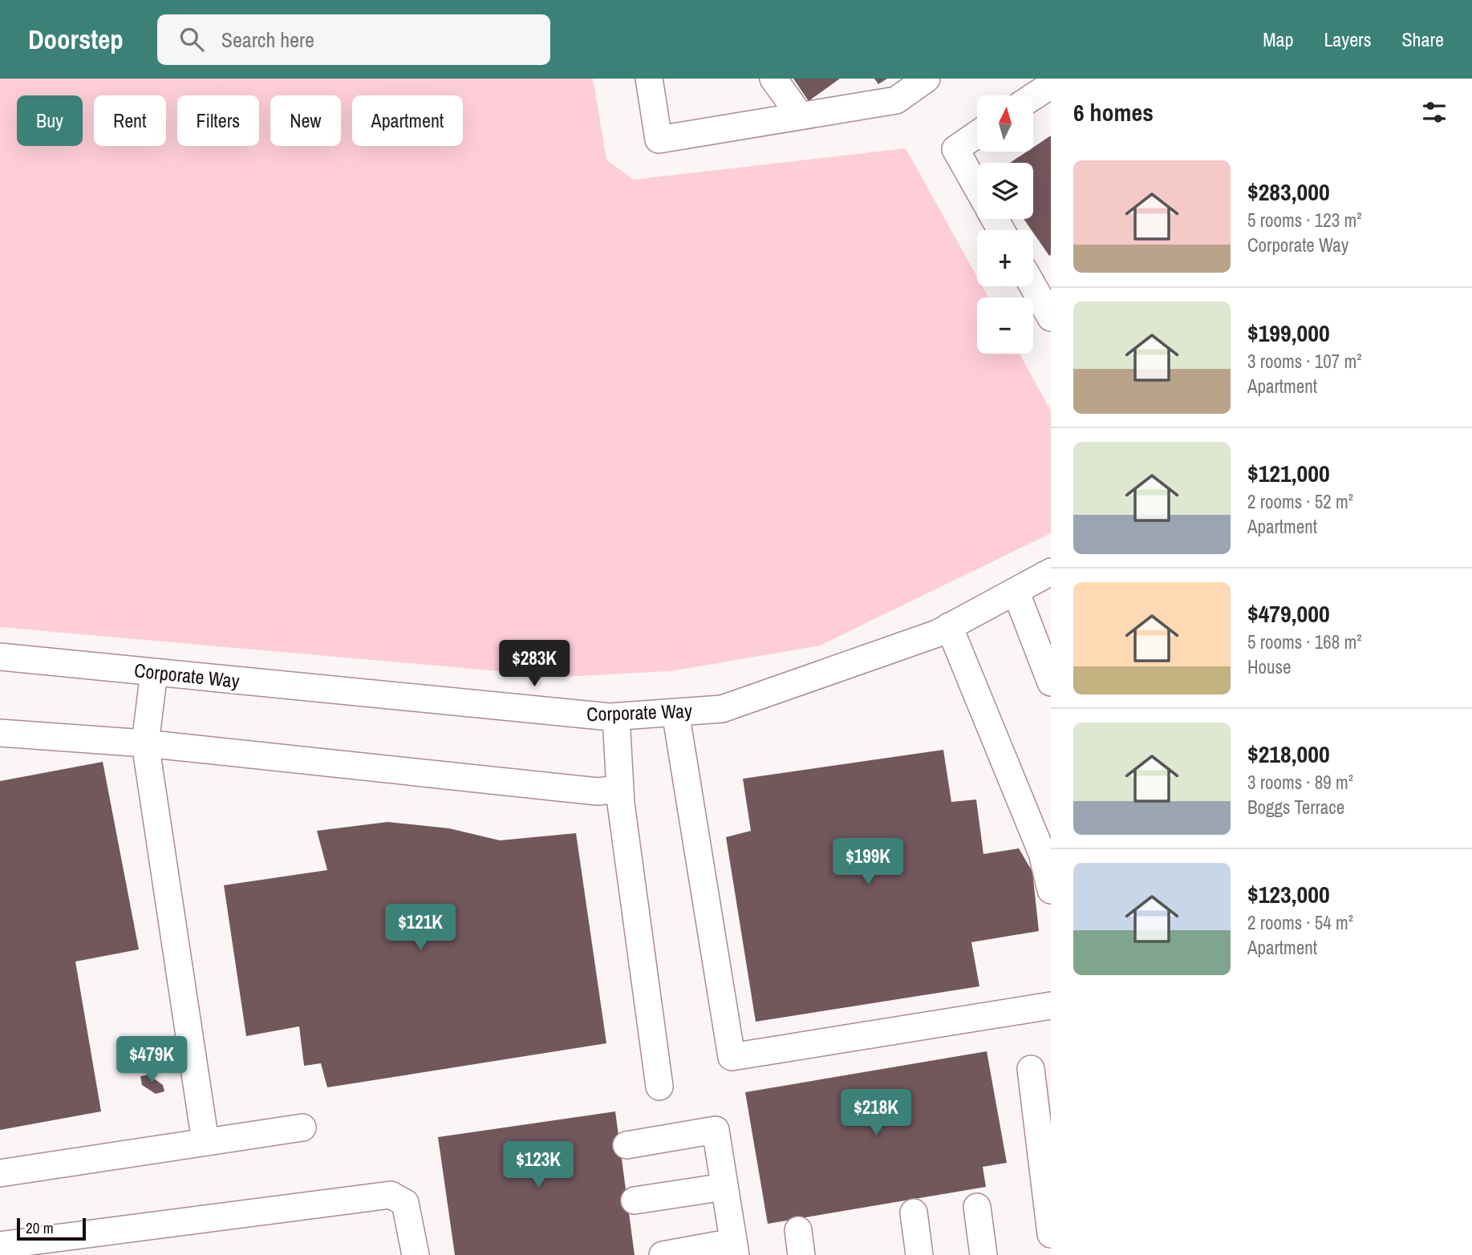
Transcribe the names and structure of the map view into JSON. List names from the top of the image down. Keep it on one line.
{"streets":{"street":["Corporate Way"]},"scale_bar":"20 m","north":"top","page":{"header":"Doorstep","search":"Search here","nav":["Map","Layers","Share"],"heading":"6 homes","map_buttons":["+","−"],"chip":["Buy","Rent","Filters","New","Apartment"],"list":[{"name":"$283,000","note":"5 rooms · 123 m² · Corporate Way"},{"name":"$199,000","note":"3 rooms · 107 m² · Apartment"},{"name":"$121,000","note":"2 rooms · 52 m² · Apartment"},{"name":"$479,000","note":"5 rooms · 168 m² · House"},{"name":"$218,000","note":"3 rooms · 89 m² · Boggs Terrace"},{"name":"$123,000","note":"2 rooms · 54 m² · Apartment"}],"price":["$283K","$199K","$121K","$479K","$218K","$123K"],"scale":"20 m"}}
